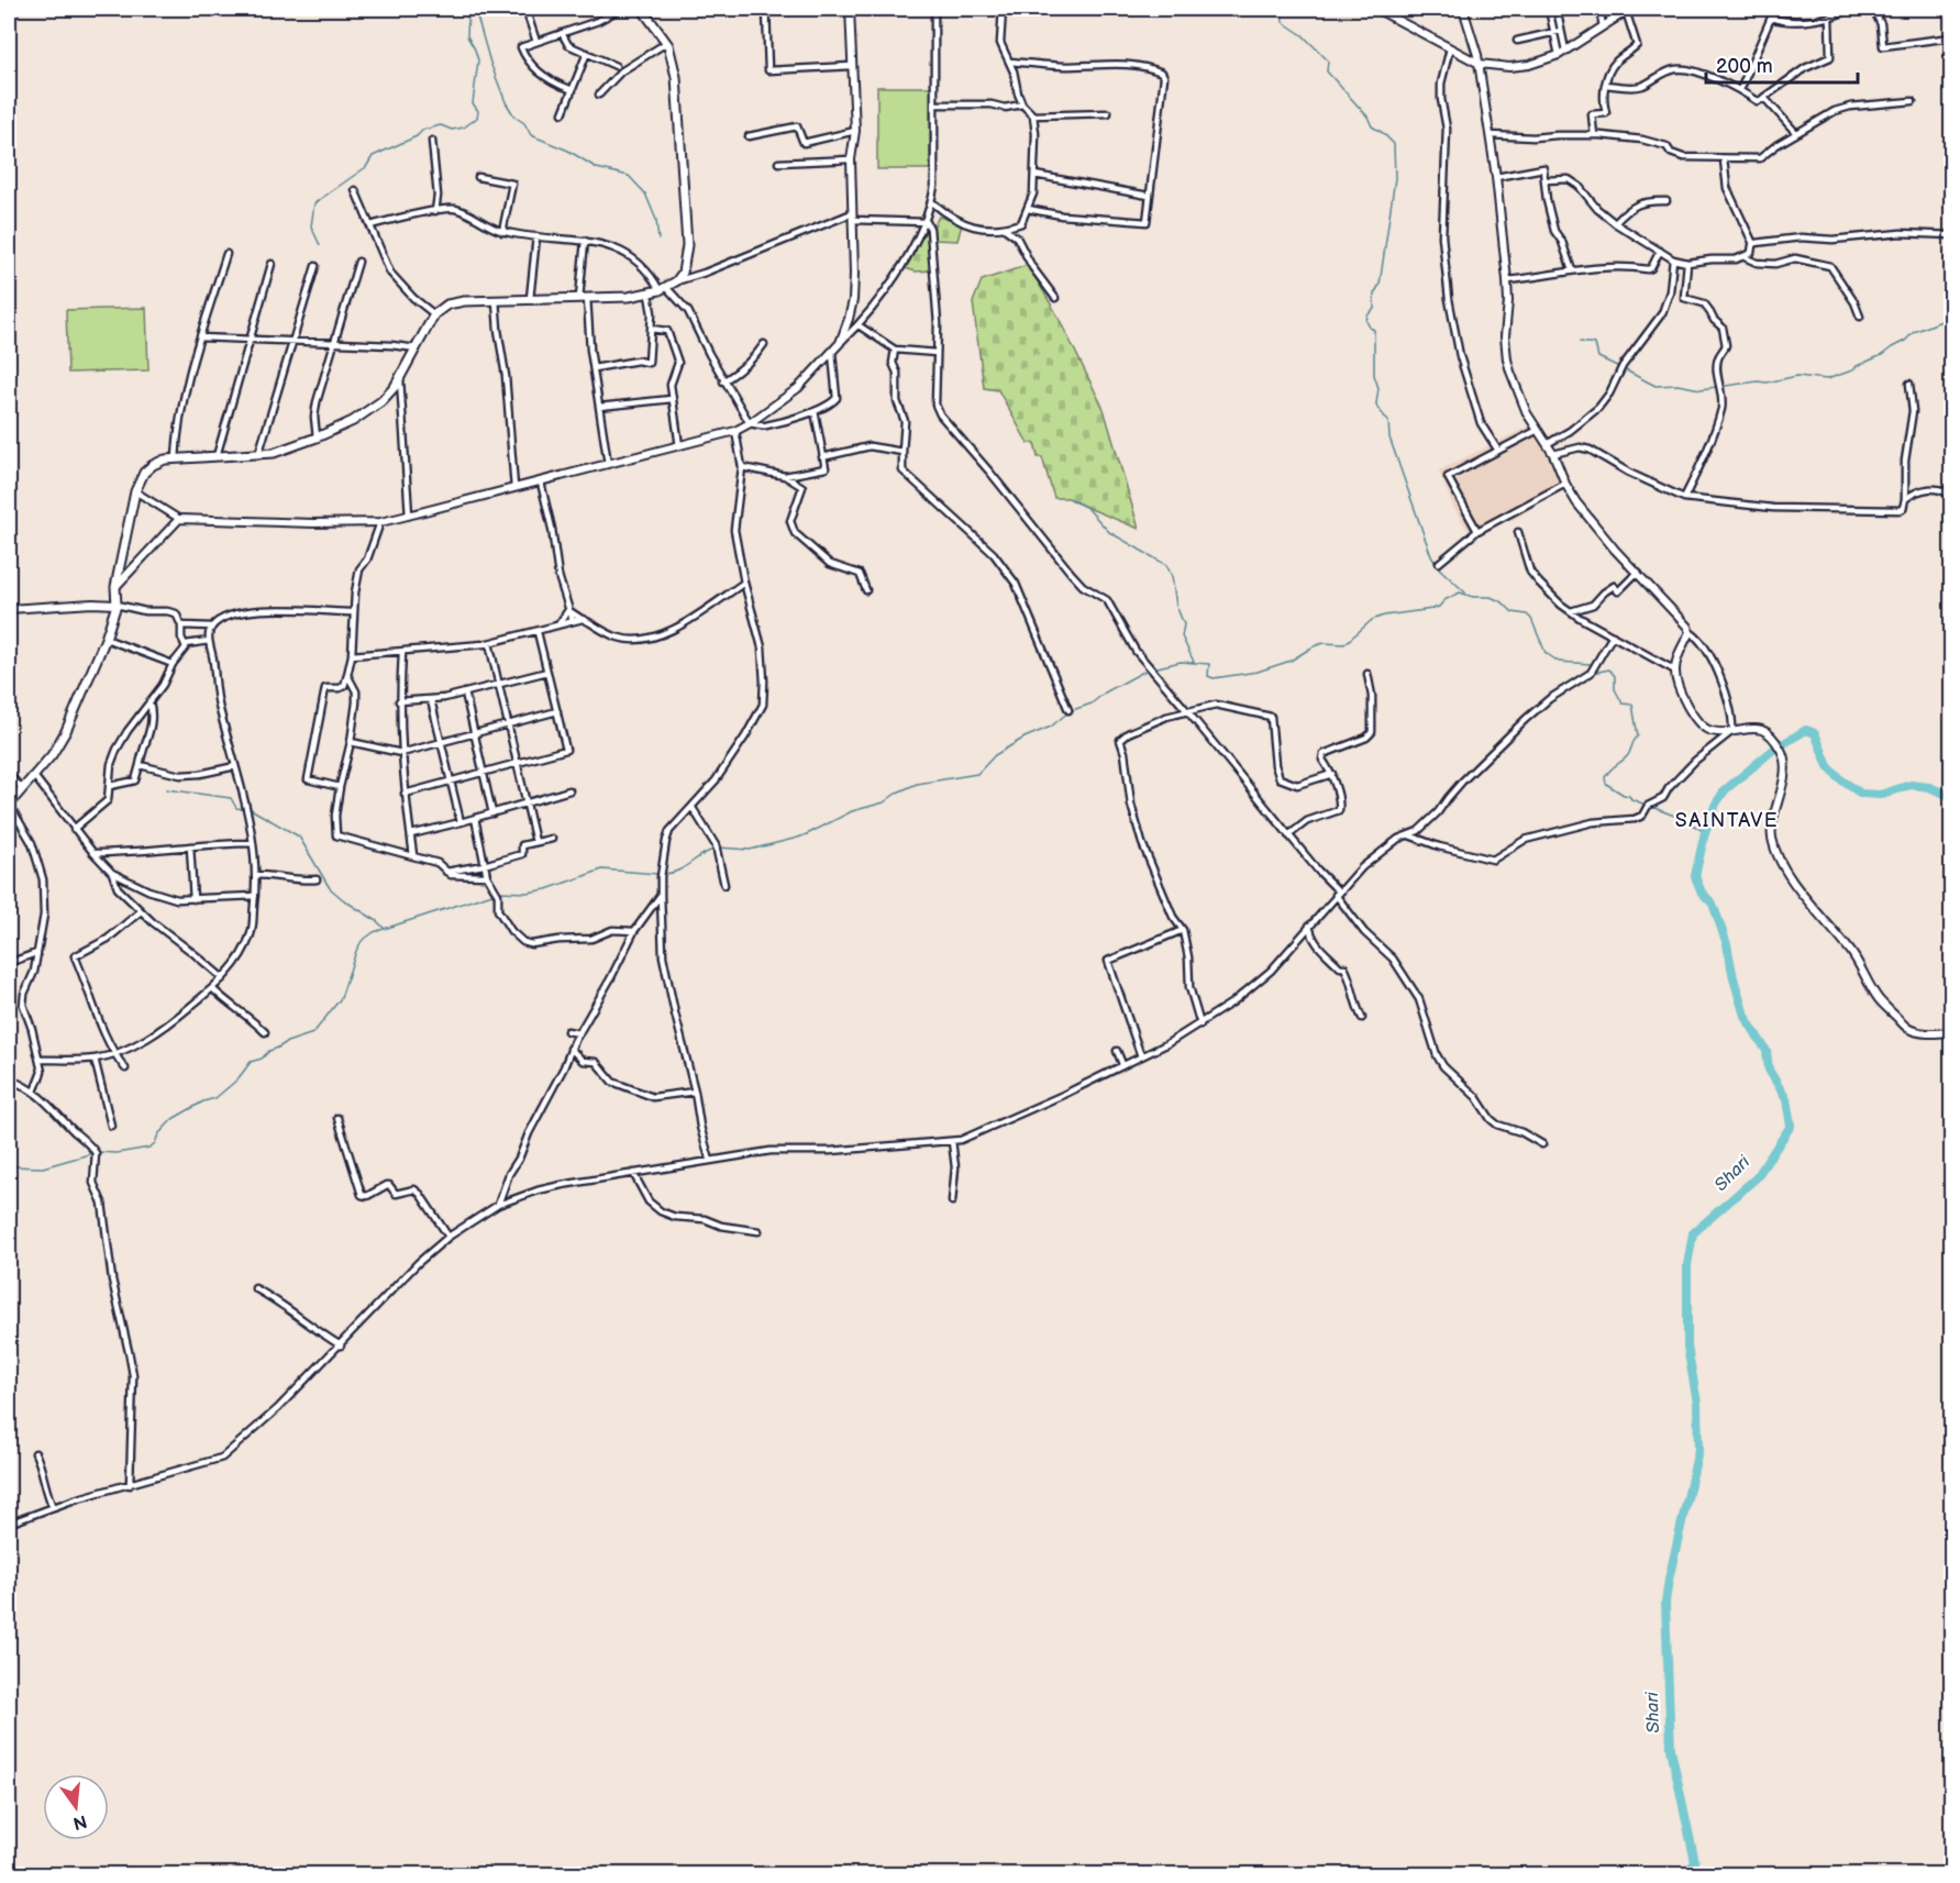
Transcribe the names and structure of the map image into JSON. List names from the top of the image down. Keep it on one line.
{"districts":["SAINTAVE"],"water":["Shari"],"scale_bar":"200 m","north":"bottom"}
